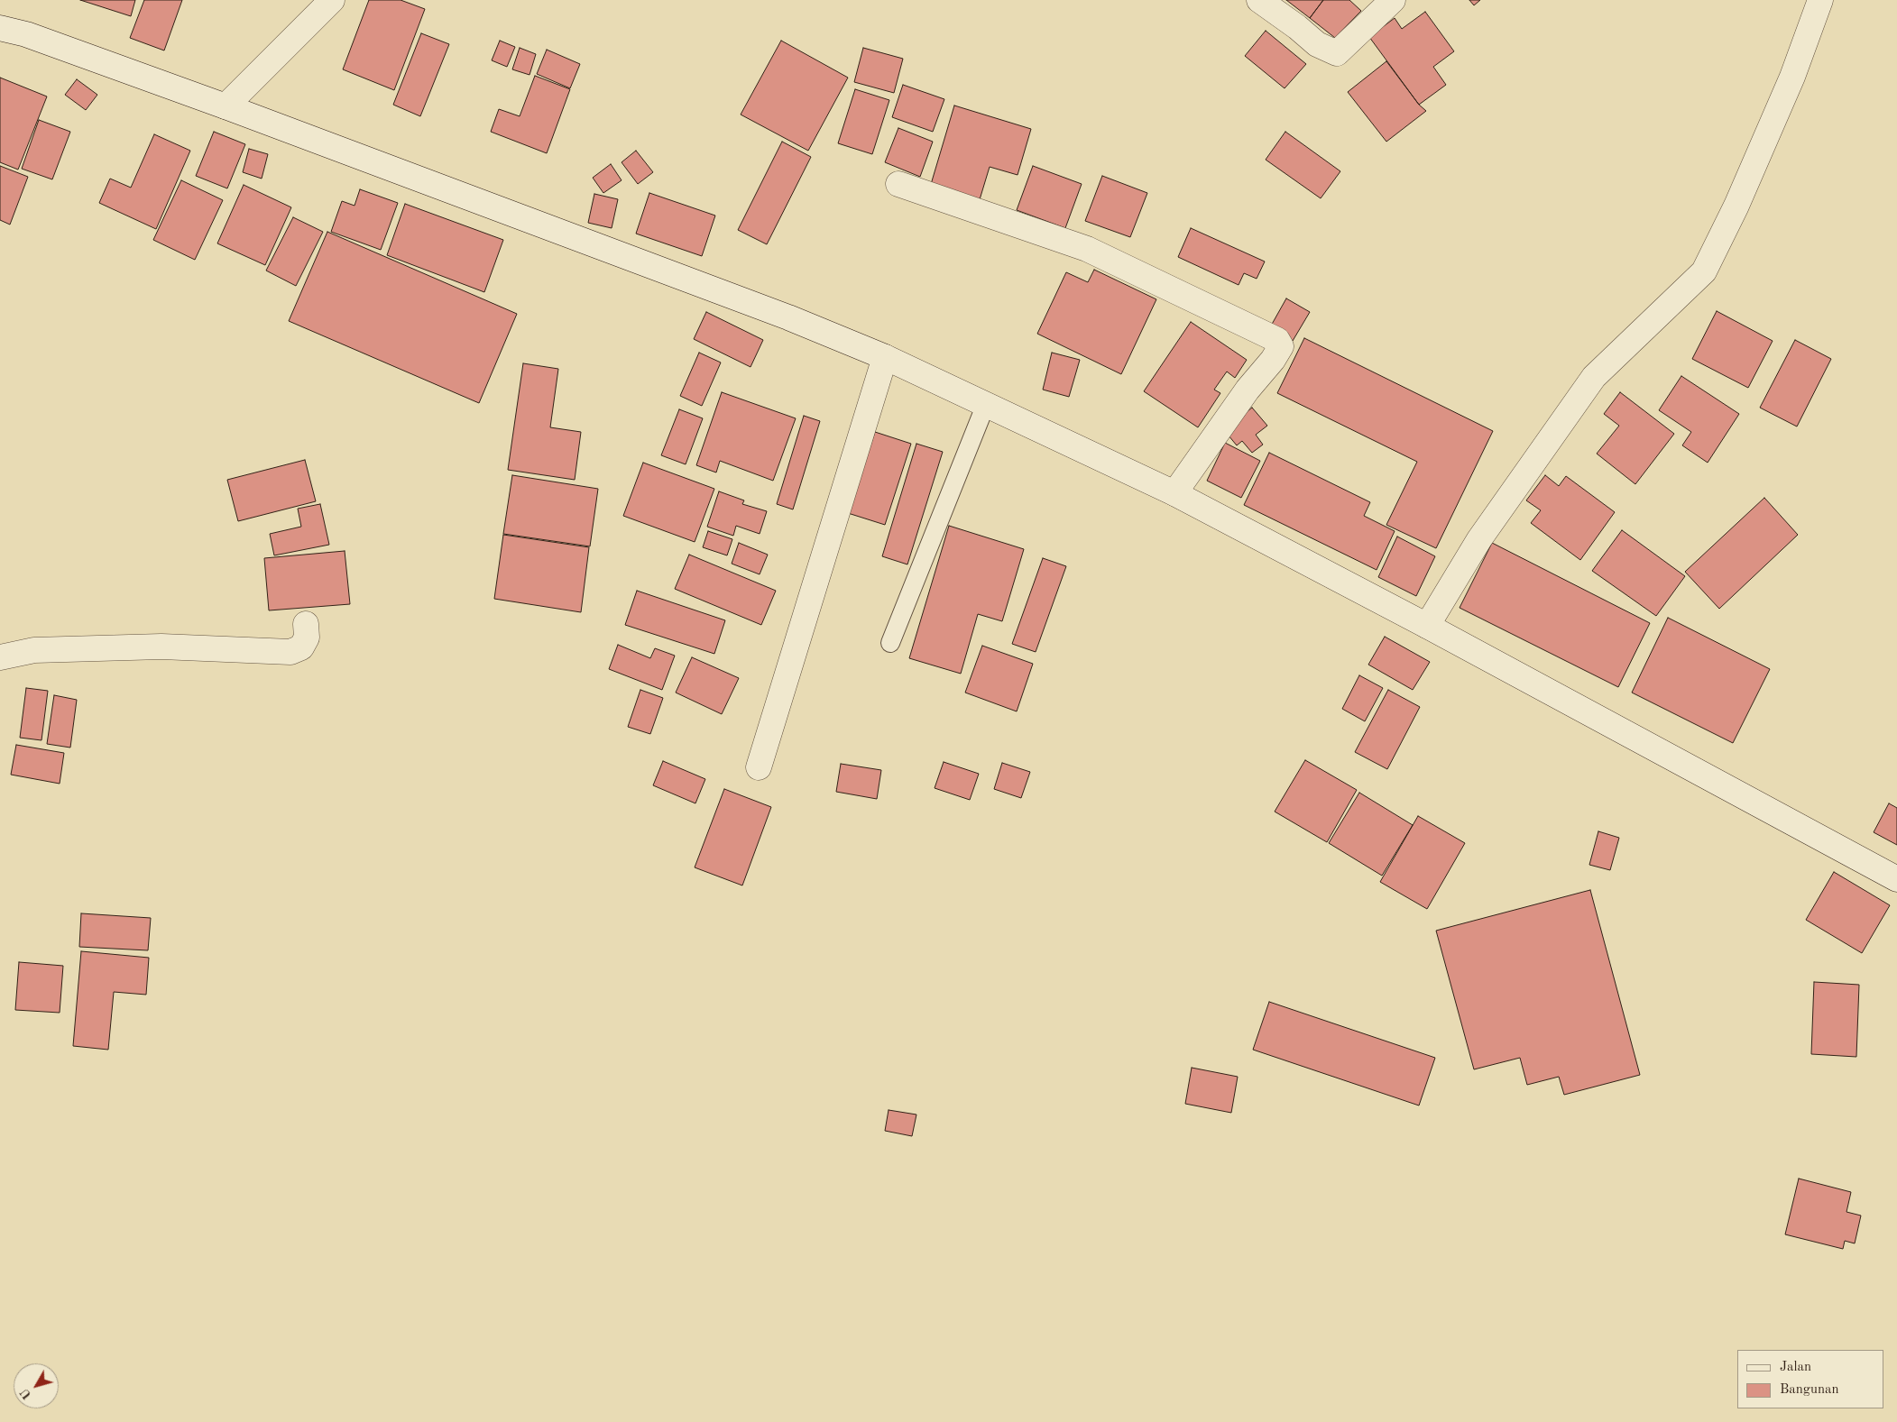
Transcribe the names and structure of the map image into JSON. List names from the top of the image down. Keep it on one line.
{"legend":["Jalan","Bangunan"],"north":"bottom left"}
